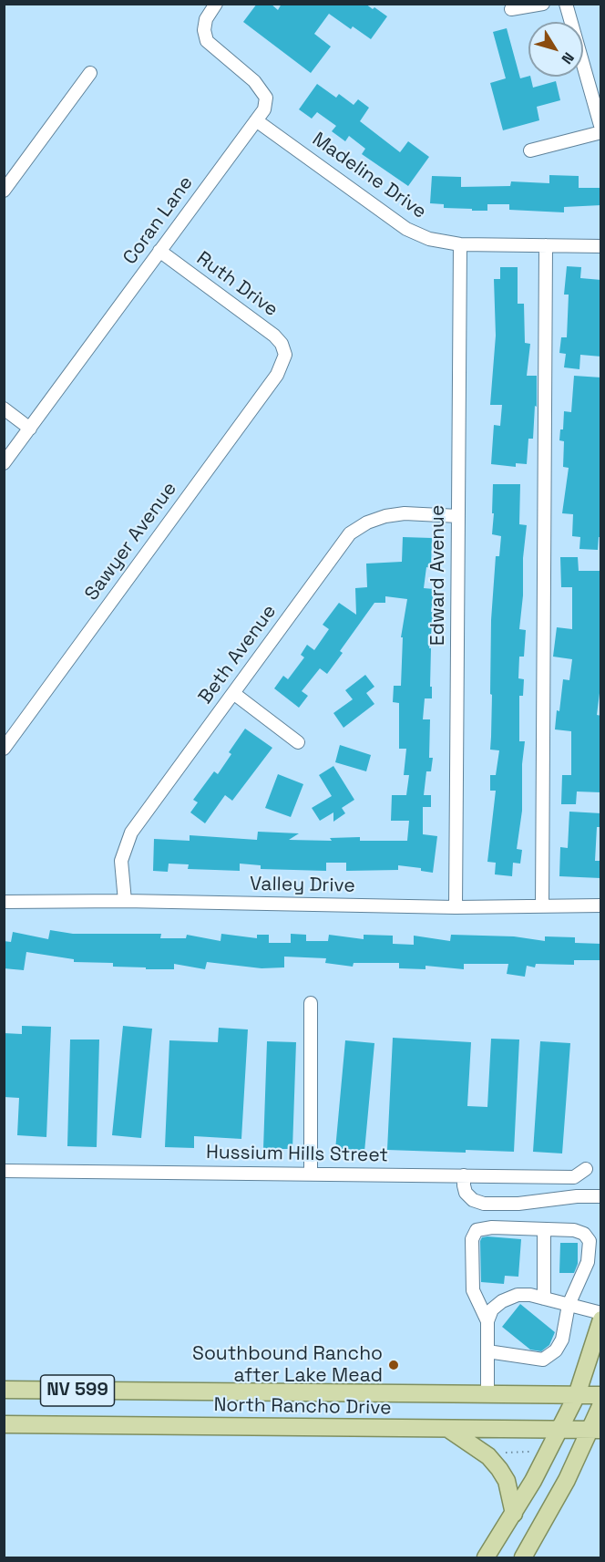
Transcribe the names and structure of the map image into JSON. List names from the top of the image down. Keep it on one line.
{"streets":{"main road":["NV 599","North Rancho Drive"],"street":["Madeline Drive","Coran Lane","Ruth Drive","Sawyer Avenue","Edward Avenue","Beth Avenue","Valley Drive","Hussium Hills Street"]},"crossings":[["Madeline Drive","Coran Lane"],["Madeline Drive","Edward Avenue"],["Coran Lane","Ruth Drive"],["Ruth Drive","Sawyer Avenue"],["Edward Avenue","Beth Avenue"],["Edward Avenue","Valley Drive"],["Beth Avenue","Valley Drive"]],"places":["Southbound Rancho after Lake Mead"],"north":"bottom right"}
